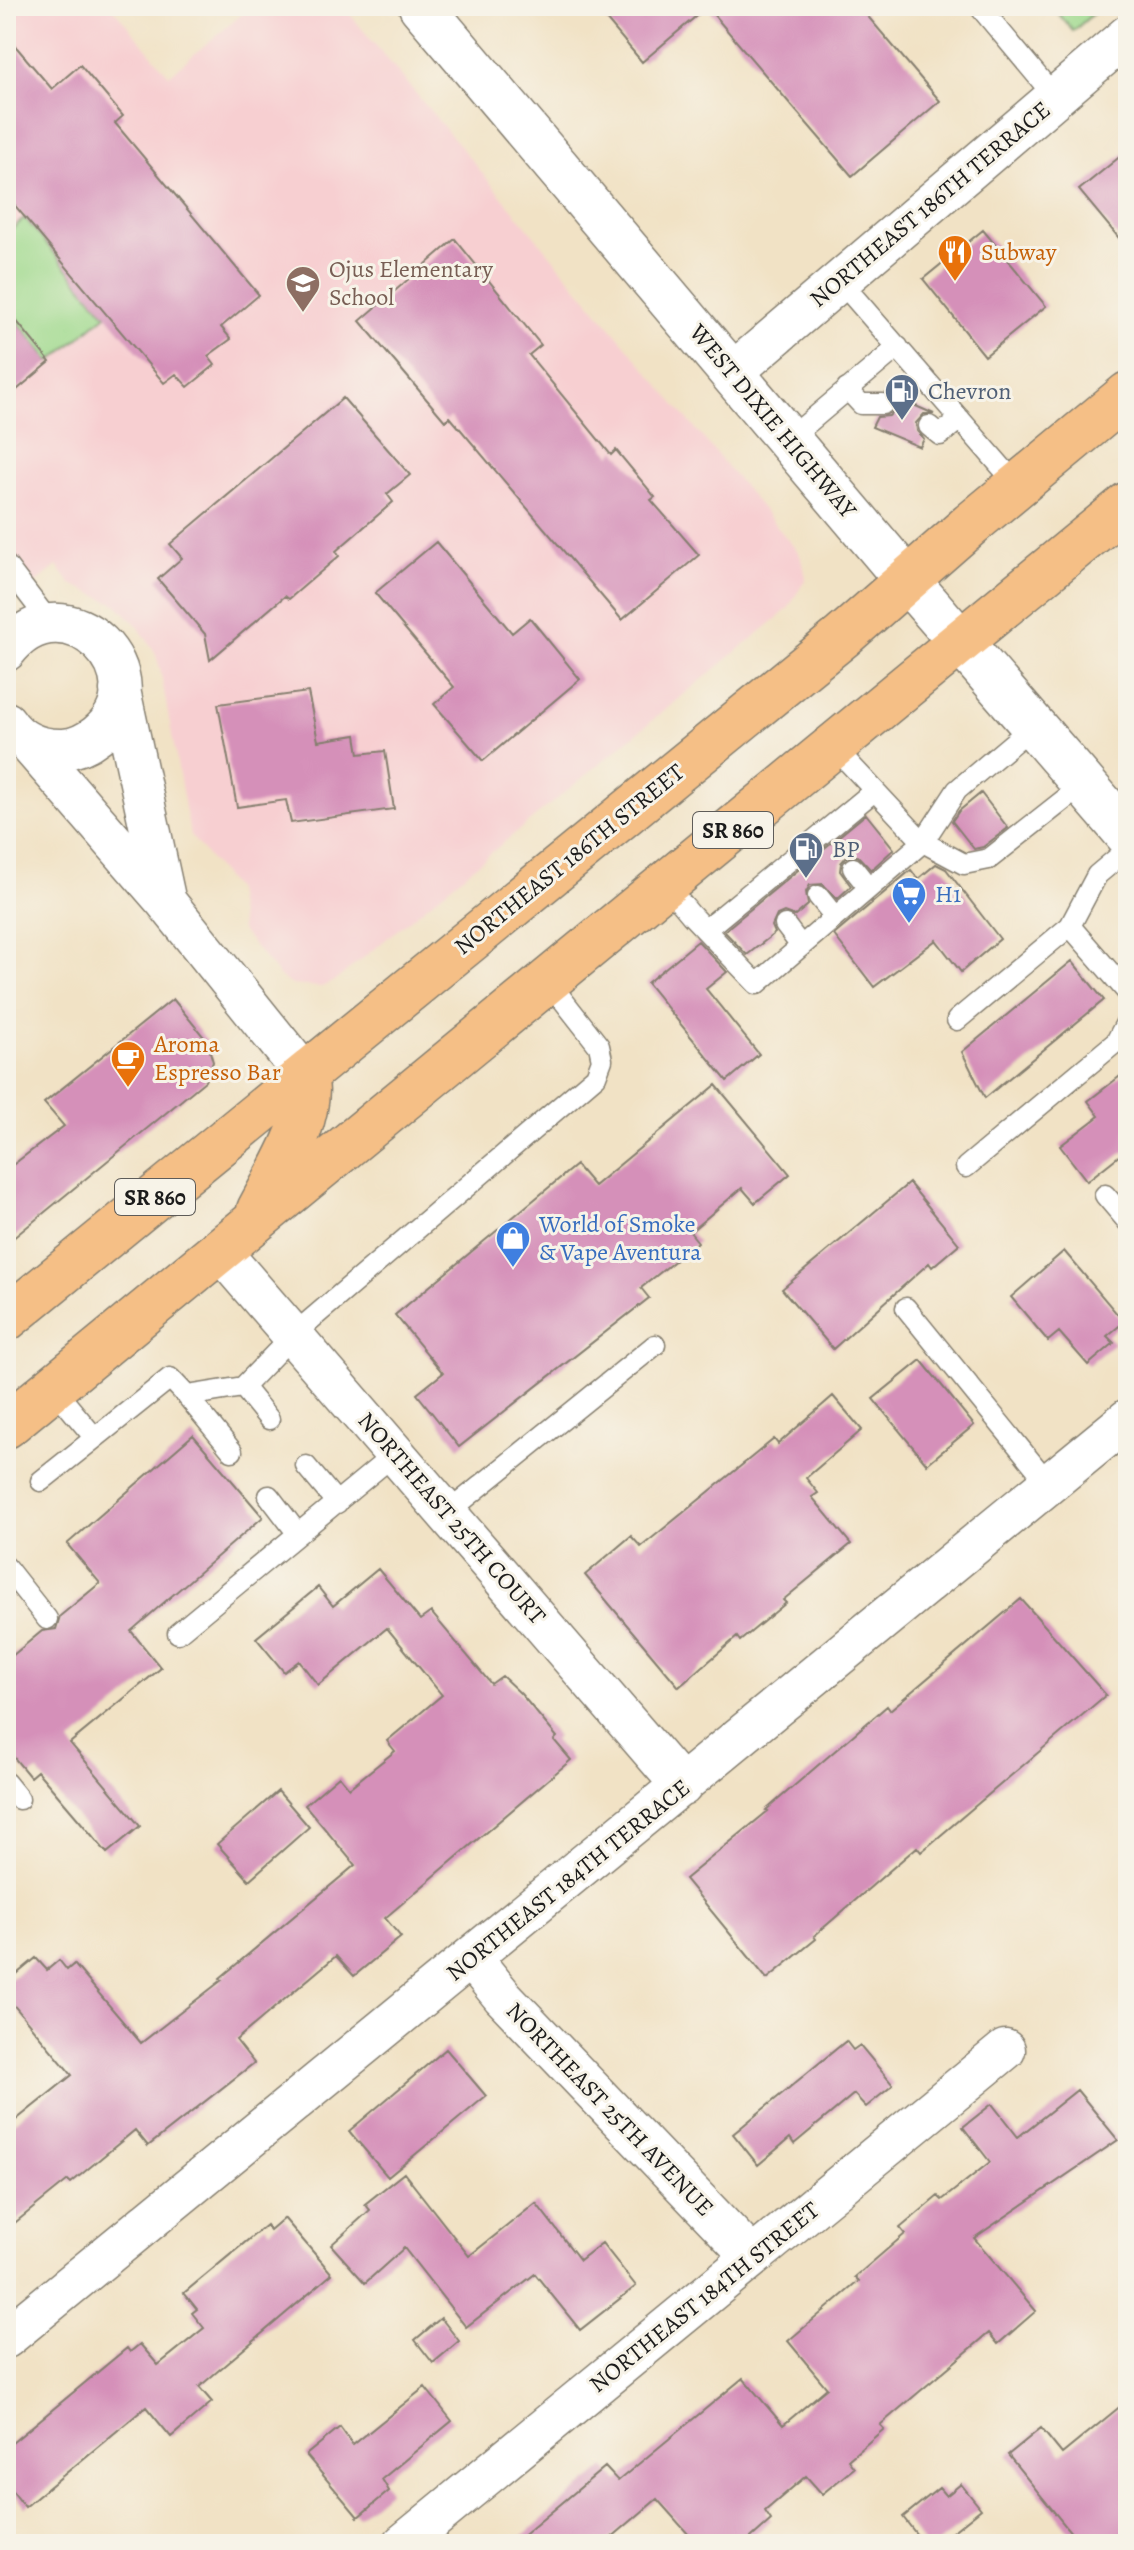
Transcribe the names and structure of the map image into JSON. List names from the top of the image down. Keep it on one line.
{"streets":{"main road":["SR 860","NORTHEAST 186TH STREET"],"street":["NORTHEAST 186TH TERRACE","WEST DIXIE HIGHWAY","NORTHEAST 25TH COURT","NORTHEAST 184TH TERRACE","NORTHEAST 25TH AVENUE","NORTHEAST 184TH STREET"]},"crossings":[["NORTHEAST 186TH TERRACE","WEST DIXIE HIGHWAY"],["WEST DIXIE HIGHWAY","SR 860"],["WEST DIXIE HIGHWAY","NORTHEAST 186TH STREET"],["SR 860","NORTHEAST 25TH COURT"],["NORTHEAST 25TH COURT","NORTHEAST 184TH TERRACE"],["NORTHEAST 184TH TERRACE","NORTHEAST 25TH AVENUE"],["NORTHEAST 25TH AVENUE","NORTHEAST 184TH STREET"]],"places":{"restaurant":["Subway"],"school or university":["Ojus Elementary School"],"fuel station":["Chevron","BP"],"supermarket":["H1"],"cafe":["Aroma Espresso Bar"],"shop":["World of Smoke & Vape Aventura"]}}
